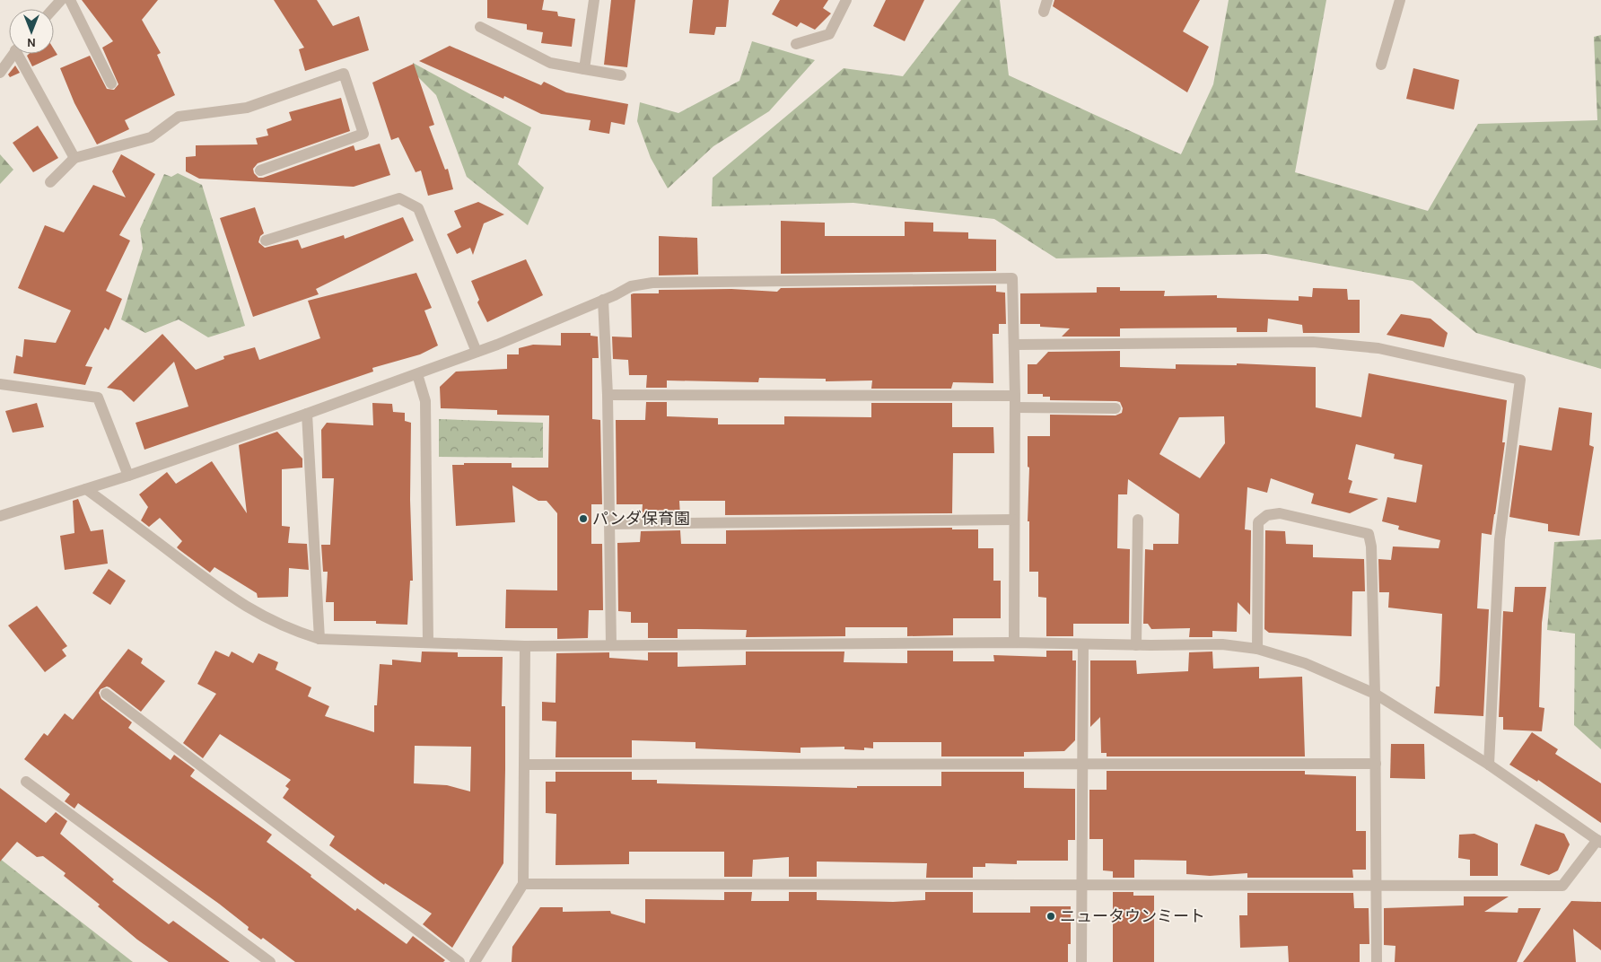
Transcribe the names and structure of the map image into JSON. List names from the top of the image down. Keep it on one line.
{"places":["パンダ保育園","ニュータウンミート"],"north":"bottom"}
